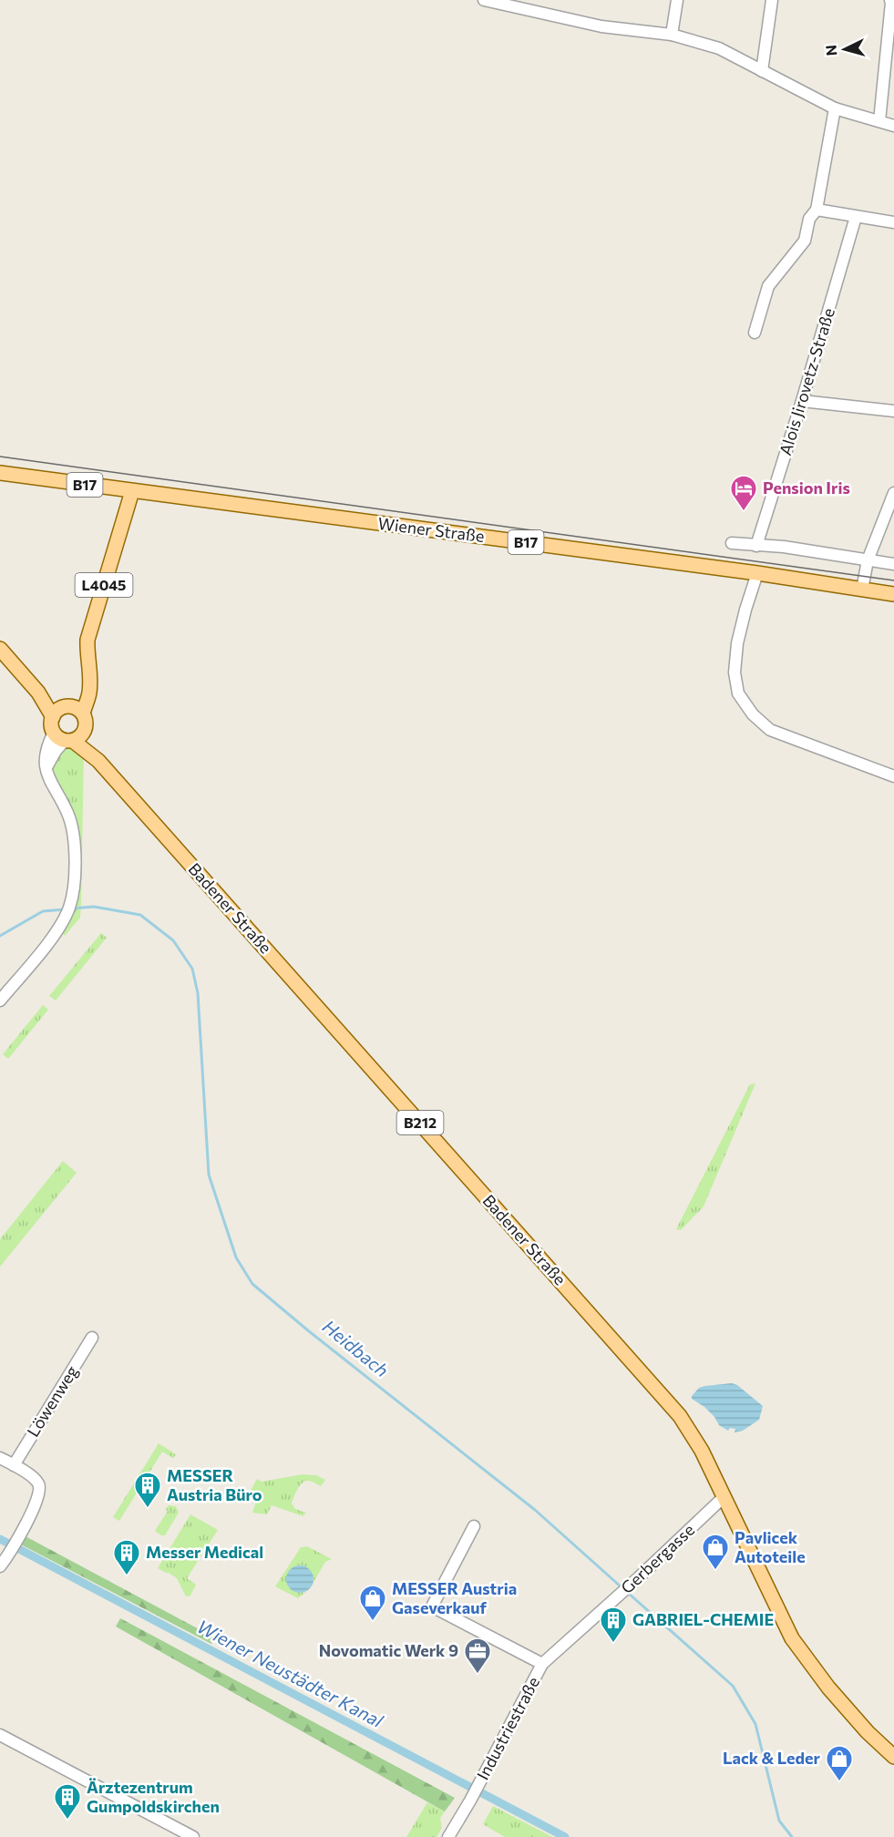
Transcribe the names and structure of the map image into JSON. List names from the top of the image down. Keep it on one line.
{"streets":{"main road":["B17","Wiener Straße","L4045","Badener Straße","B212"],"street":["Alois Jirovetz-Straße","Löwenweg","Gerbergasse","Industriestraße"]},"crossings":[["Wiener Straße","L4045"],["L4045","Badener Straße"],["L4045","B212"],["Badener Straße","B212"],["Badener Straße","Gerbergasse"],["Gerbergasse","Industriestraße"]],"water":["Heidbach","Wiener Neustädter Kanal"],"places":{"hotel":["Pension Iris"],"building":["MESSER Austria Büro","Messer Medical","GABRIEL-CHEMIE","Ärztezentrum Gumpoldskirchen"],"shop":["Pavlicek Autoteile","MESSER Austria Gaseverkauf","Lack & Leder"],"office":["Novomatic Werk 9"]},"north":"left"}
